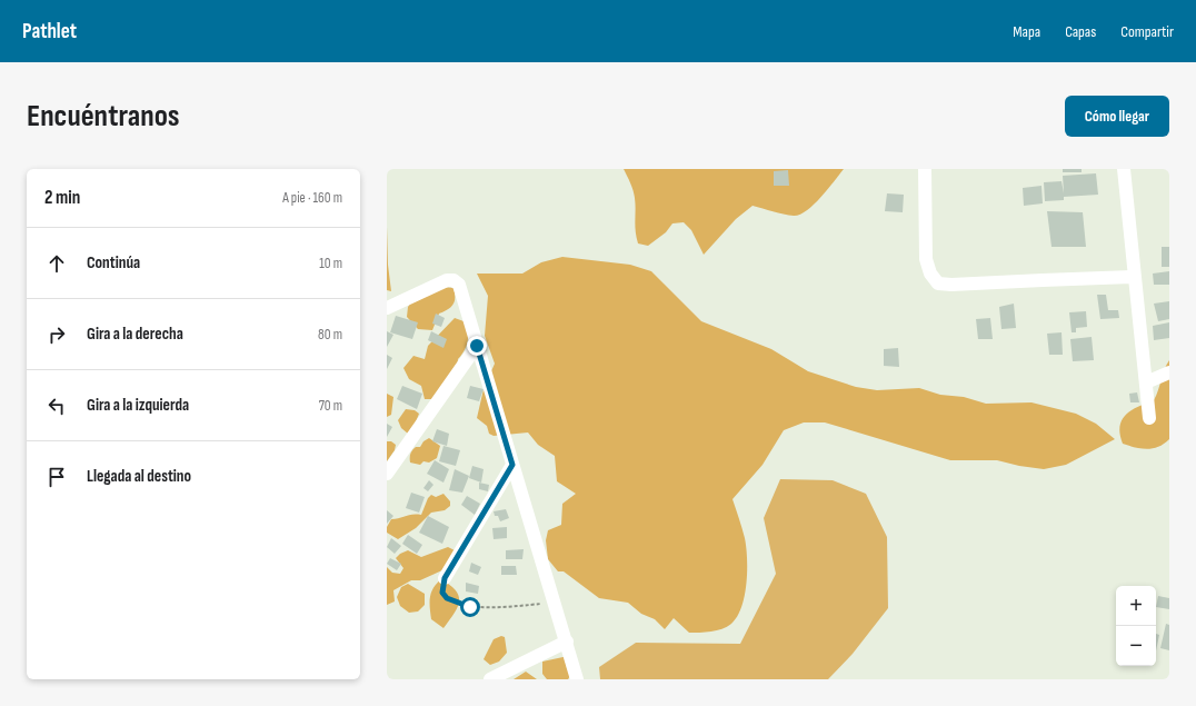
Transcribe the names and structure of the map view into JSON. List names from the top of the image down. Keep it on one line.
{"page":{"header":"Pathlet","nav":["Mapa","Capas","Compartir"],"buttons":"Cómo llegar","title":"Encuéntranos","heading":["2 min","A pie · 160 m"],"list":[["Continúa","10 m"],["Gira a la derecha","80 m"],["Gira a la izquierda","70 m"],"Llegada al destino"],"map_buttons":["+","−"]}}
